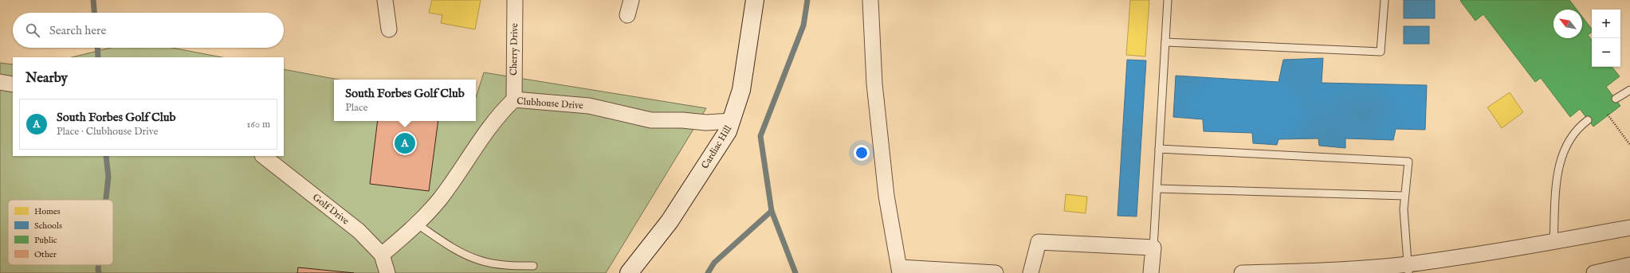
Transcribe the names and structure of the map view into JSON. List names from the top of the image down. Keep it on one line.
{"streets":{"main road":["Cardiac Hill"],"street":["Cherry Drive","Clubhouse Drive","Golf Drive"]},"crossings":[["Cherry Drive","Clubhouse Drive"],["Clubhouse Drive","Cardiac Hill"],["Clubhouse Drive","Golf Drive"]],"legend":["Homes","Schools","Public","Other"],"north":"top left","page":{"map_buttons":["+","−"],"search":"Search here","heading":"Nearby","popup":["South Forbes Golf Club","Place"],"list":[{"mark":"A","name":"South Forbes Golf Club","note":"Place · Clubhouse Drive","value":"160 m"}],"pins":"A"}}
